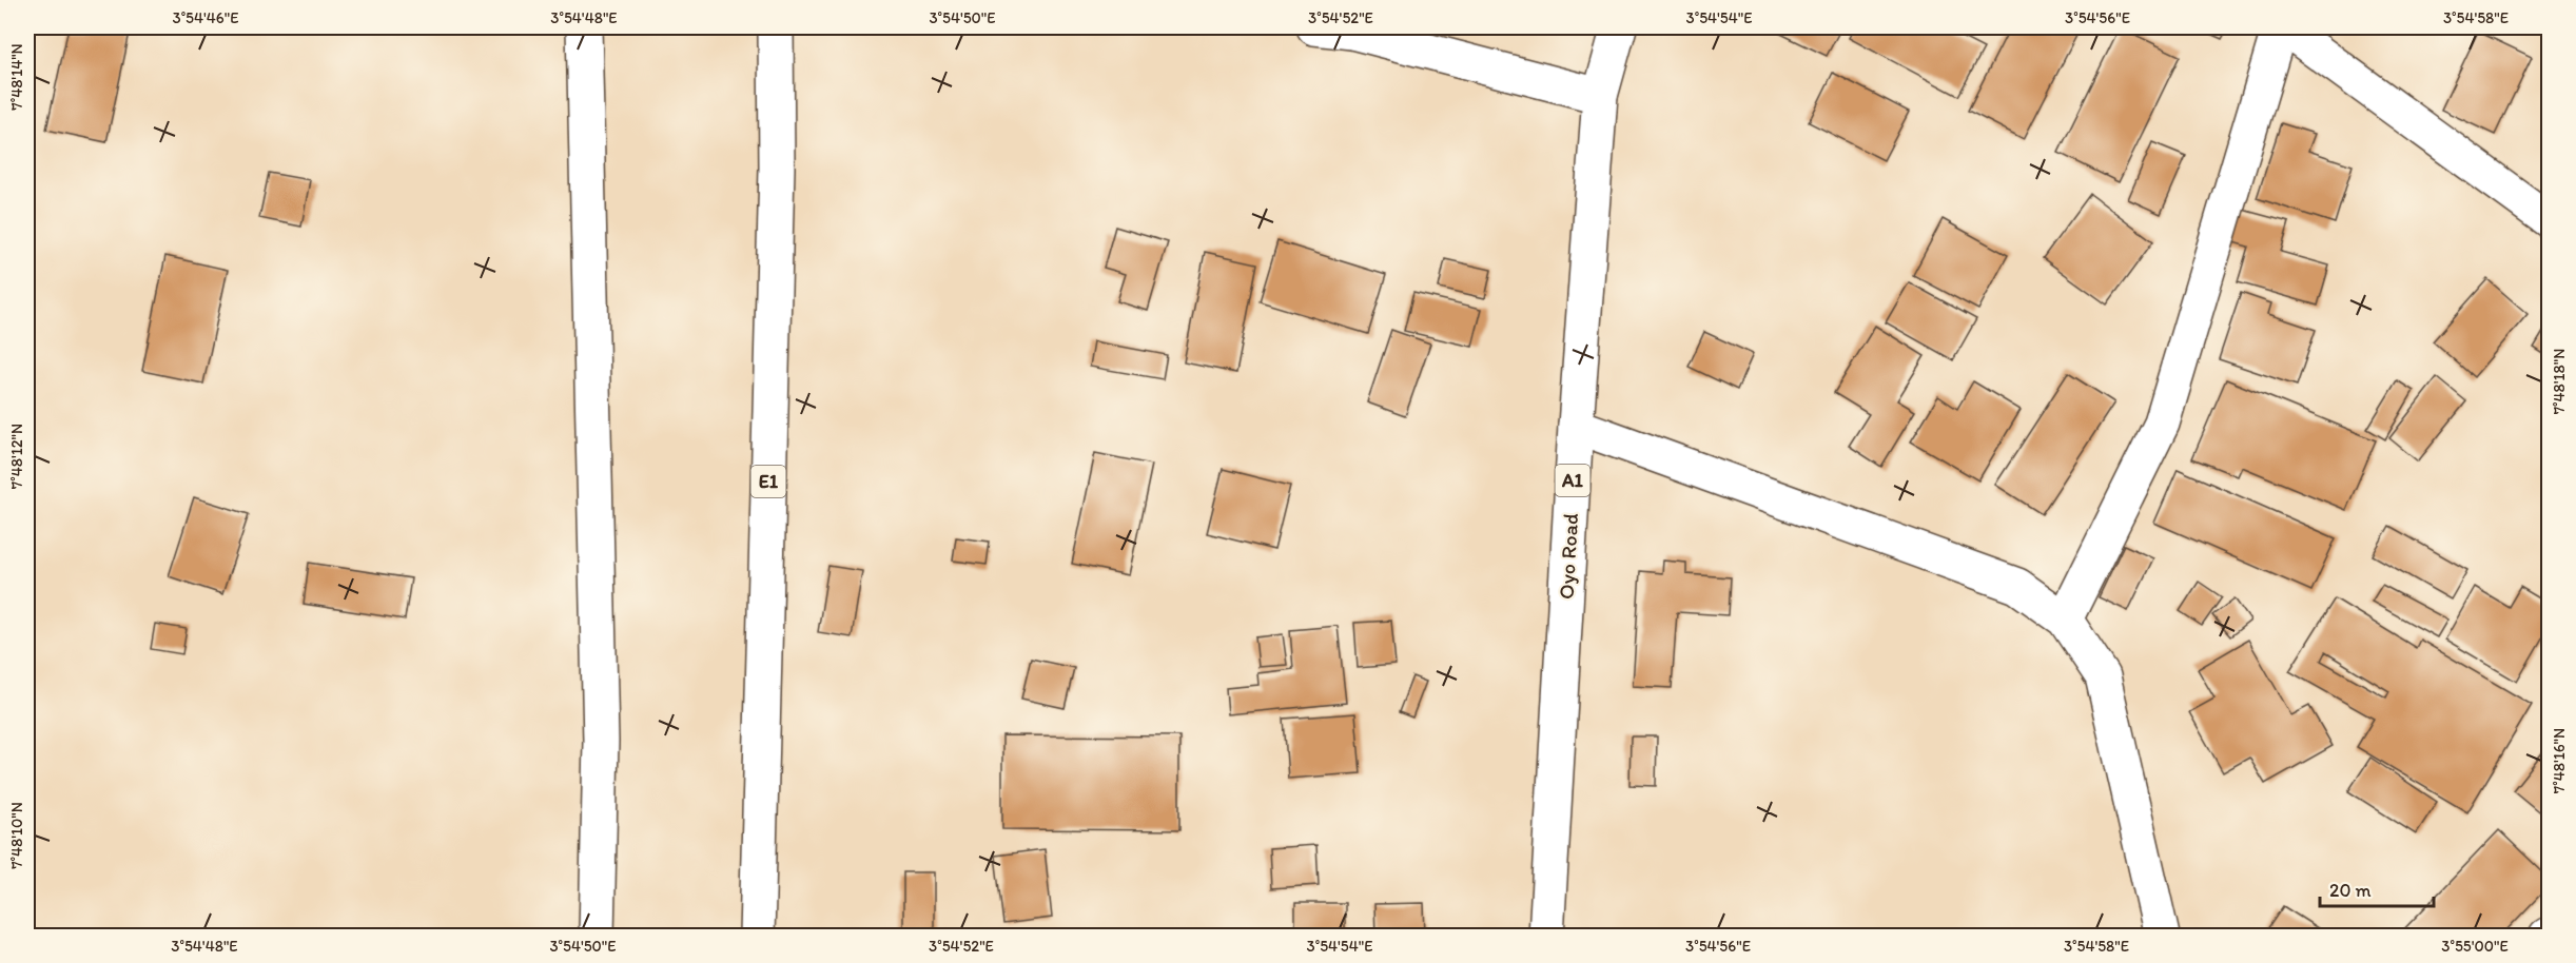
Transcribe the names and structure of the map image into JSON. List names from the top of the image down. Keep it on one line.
{"streets":{"main road":["A1","E1","Oyo Road"]},"scale_bar":"20 m","coordinates":["3°54'46\"E","3°54'48\"E","3°54'50\"E","3°54'52\"E","3°54'54\"E","3°54'56\"E","3°54'58\"E","7°48'14\"N","7°48'18\"N","7°48'12\"N","7°48'16\"N","7°48'10\"N","3°55'00\"E"]}
